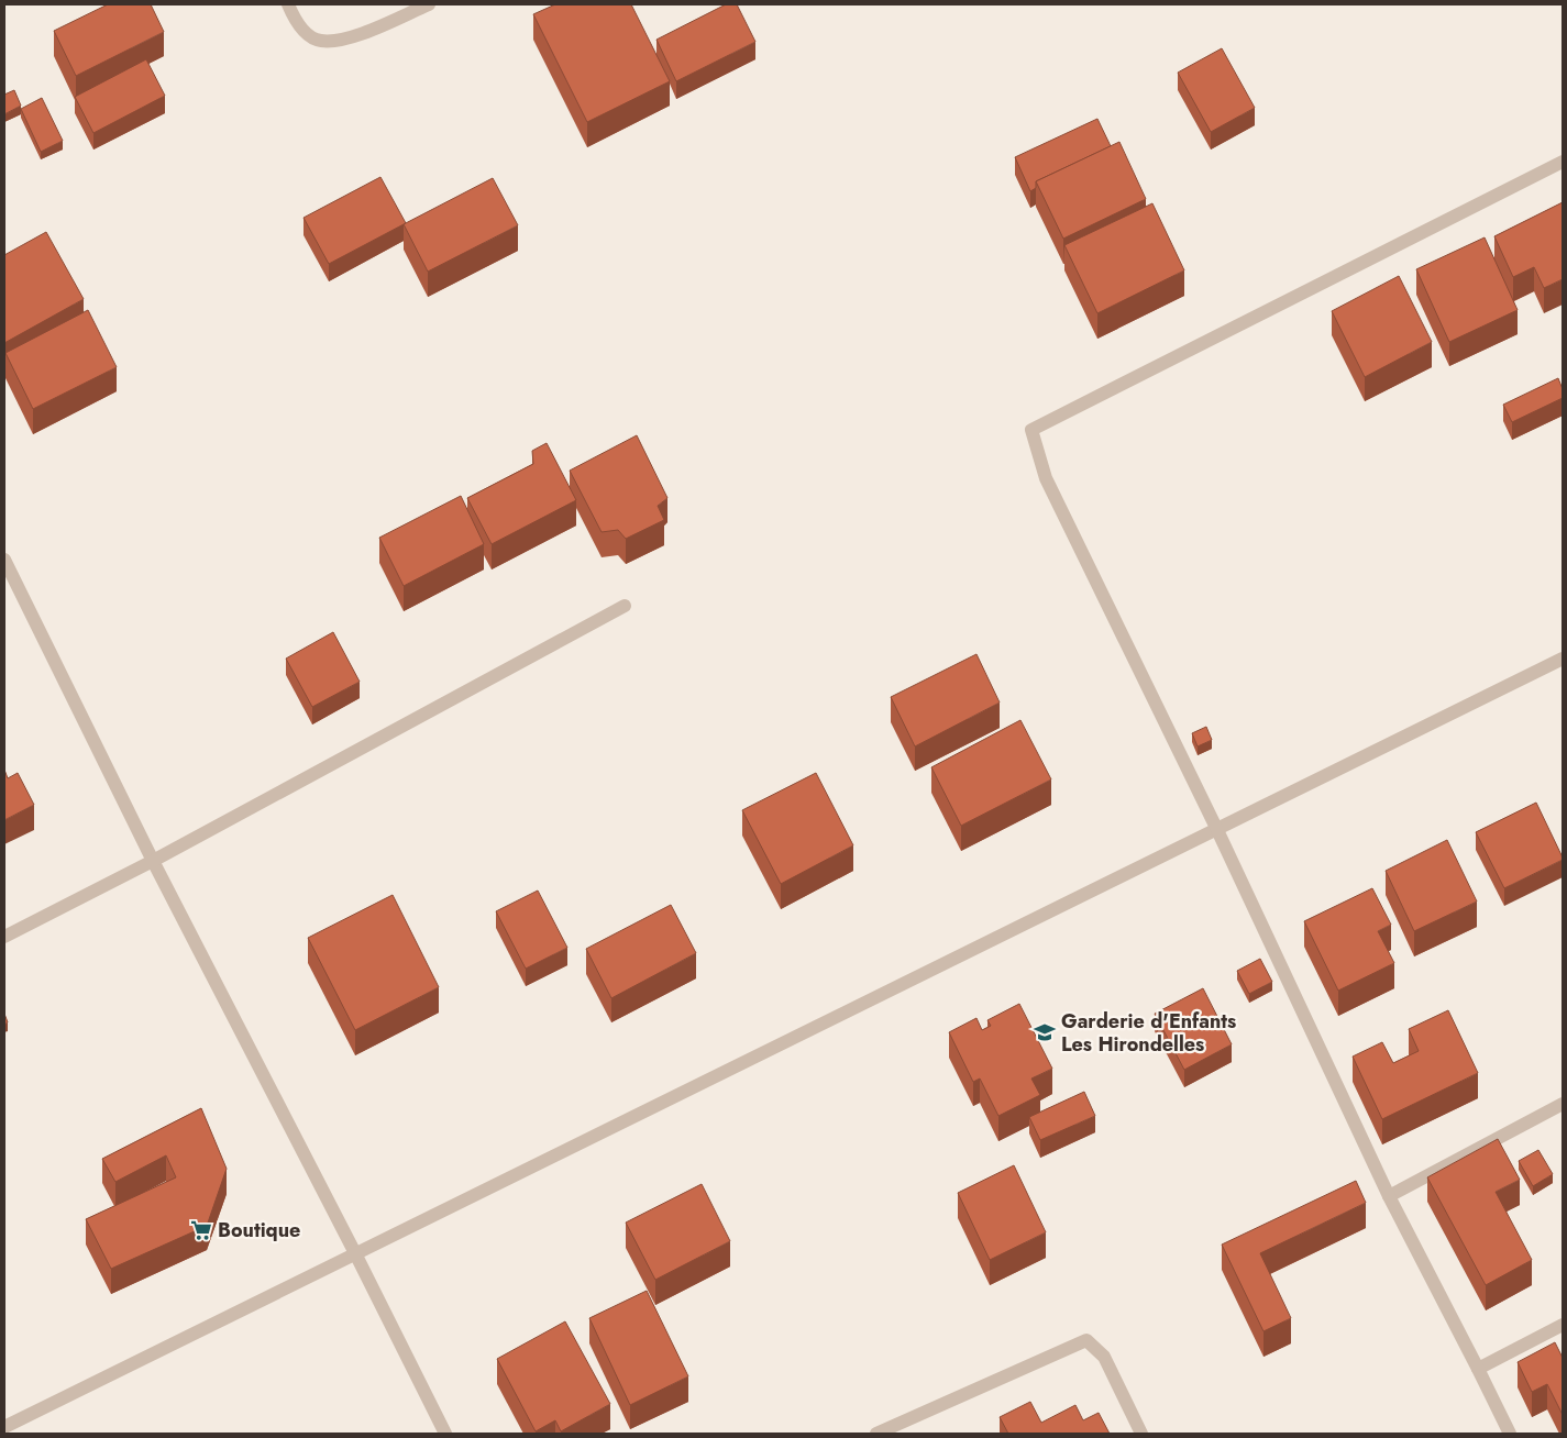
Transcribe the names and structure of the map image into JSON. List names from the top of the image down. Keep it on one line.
{"places":{"school or university":["Garderie d'Enfants Les Hirondelles"],"supermarket":["Boutique"]}}
